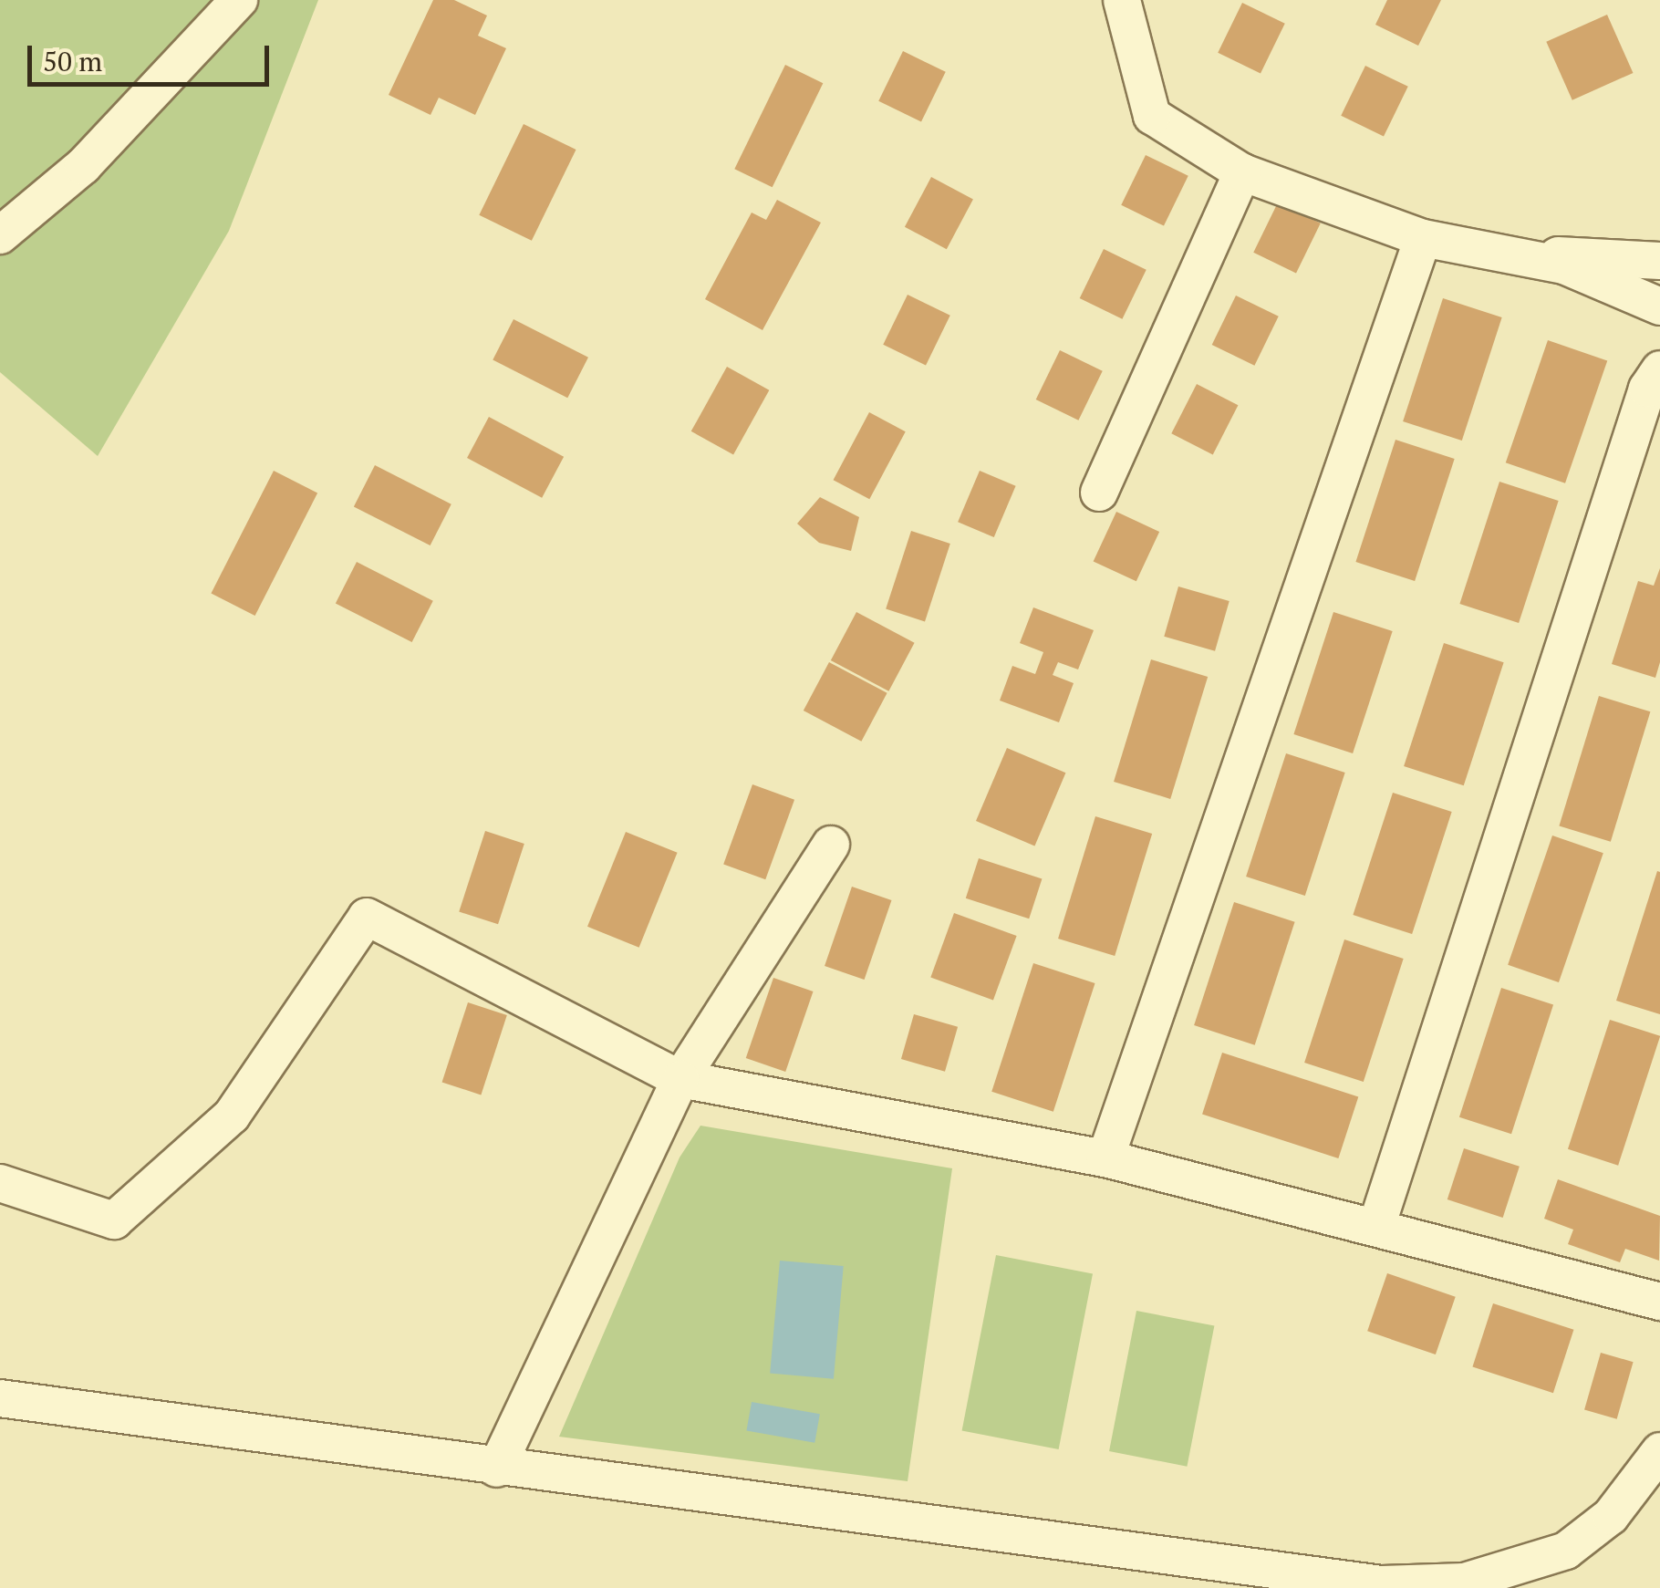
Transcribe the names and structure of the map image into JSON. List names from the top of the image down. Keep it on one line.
{"scale_bar":"50 m"}
